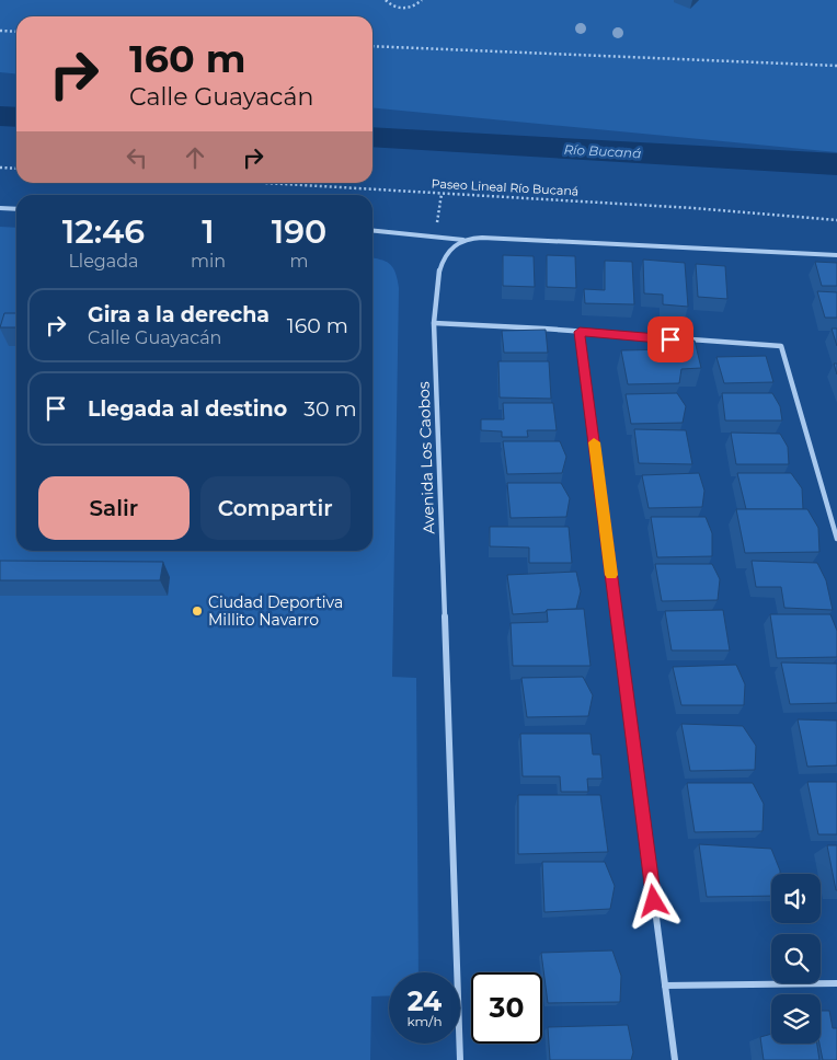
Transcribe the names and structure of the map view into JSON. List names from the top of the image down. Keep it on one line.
{"streets":{"street":["Avenida Los Caobos"],"path":["Paseo Lineal Río Bucaná"]},"water":["Río Bucaná"],"places":["Ciudad Deportiva Millito Navarro"],"page":{"turn":["160 m","Calle Guayacán"],"eta":["12:46","Llegada","1","min","190","m"],"list":[{"name":"Gira a la derecha","note":"Calle Guayacán","value":"160 m"},{"name":"Llegada al destino","value":"30 m"}],"buttons":["Salir","Compartir"],"speed":"24 km/h","limit":"30"}}
